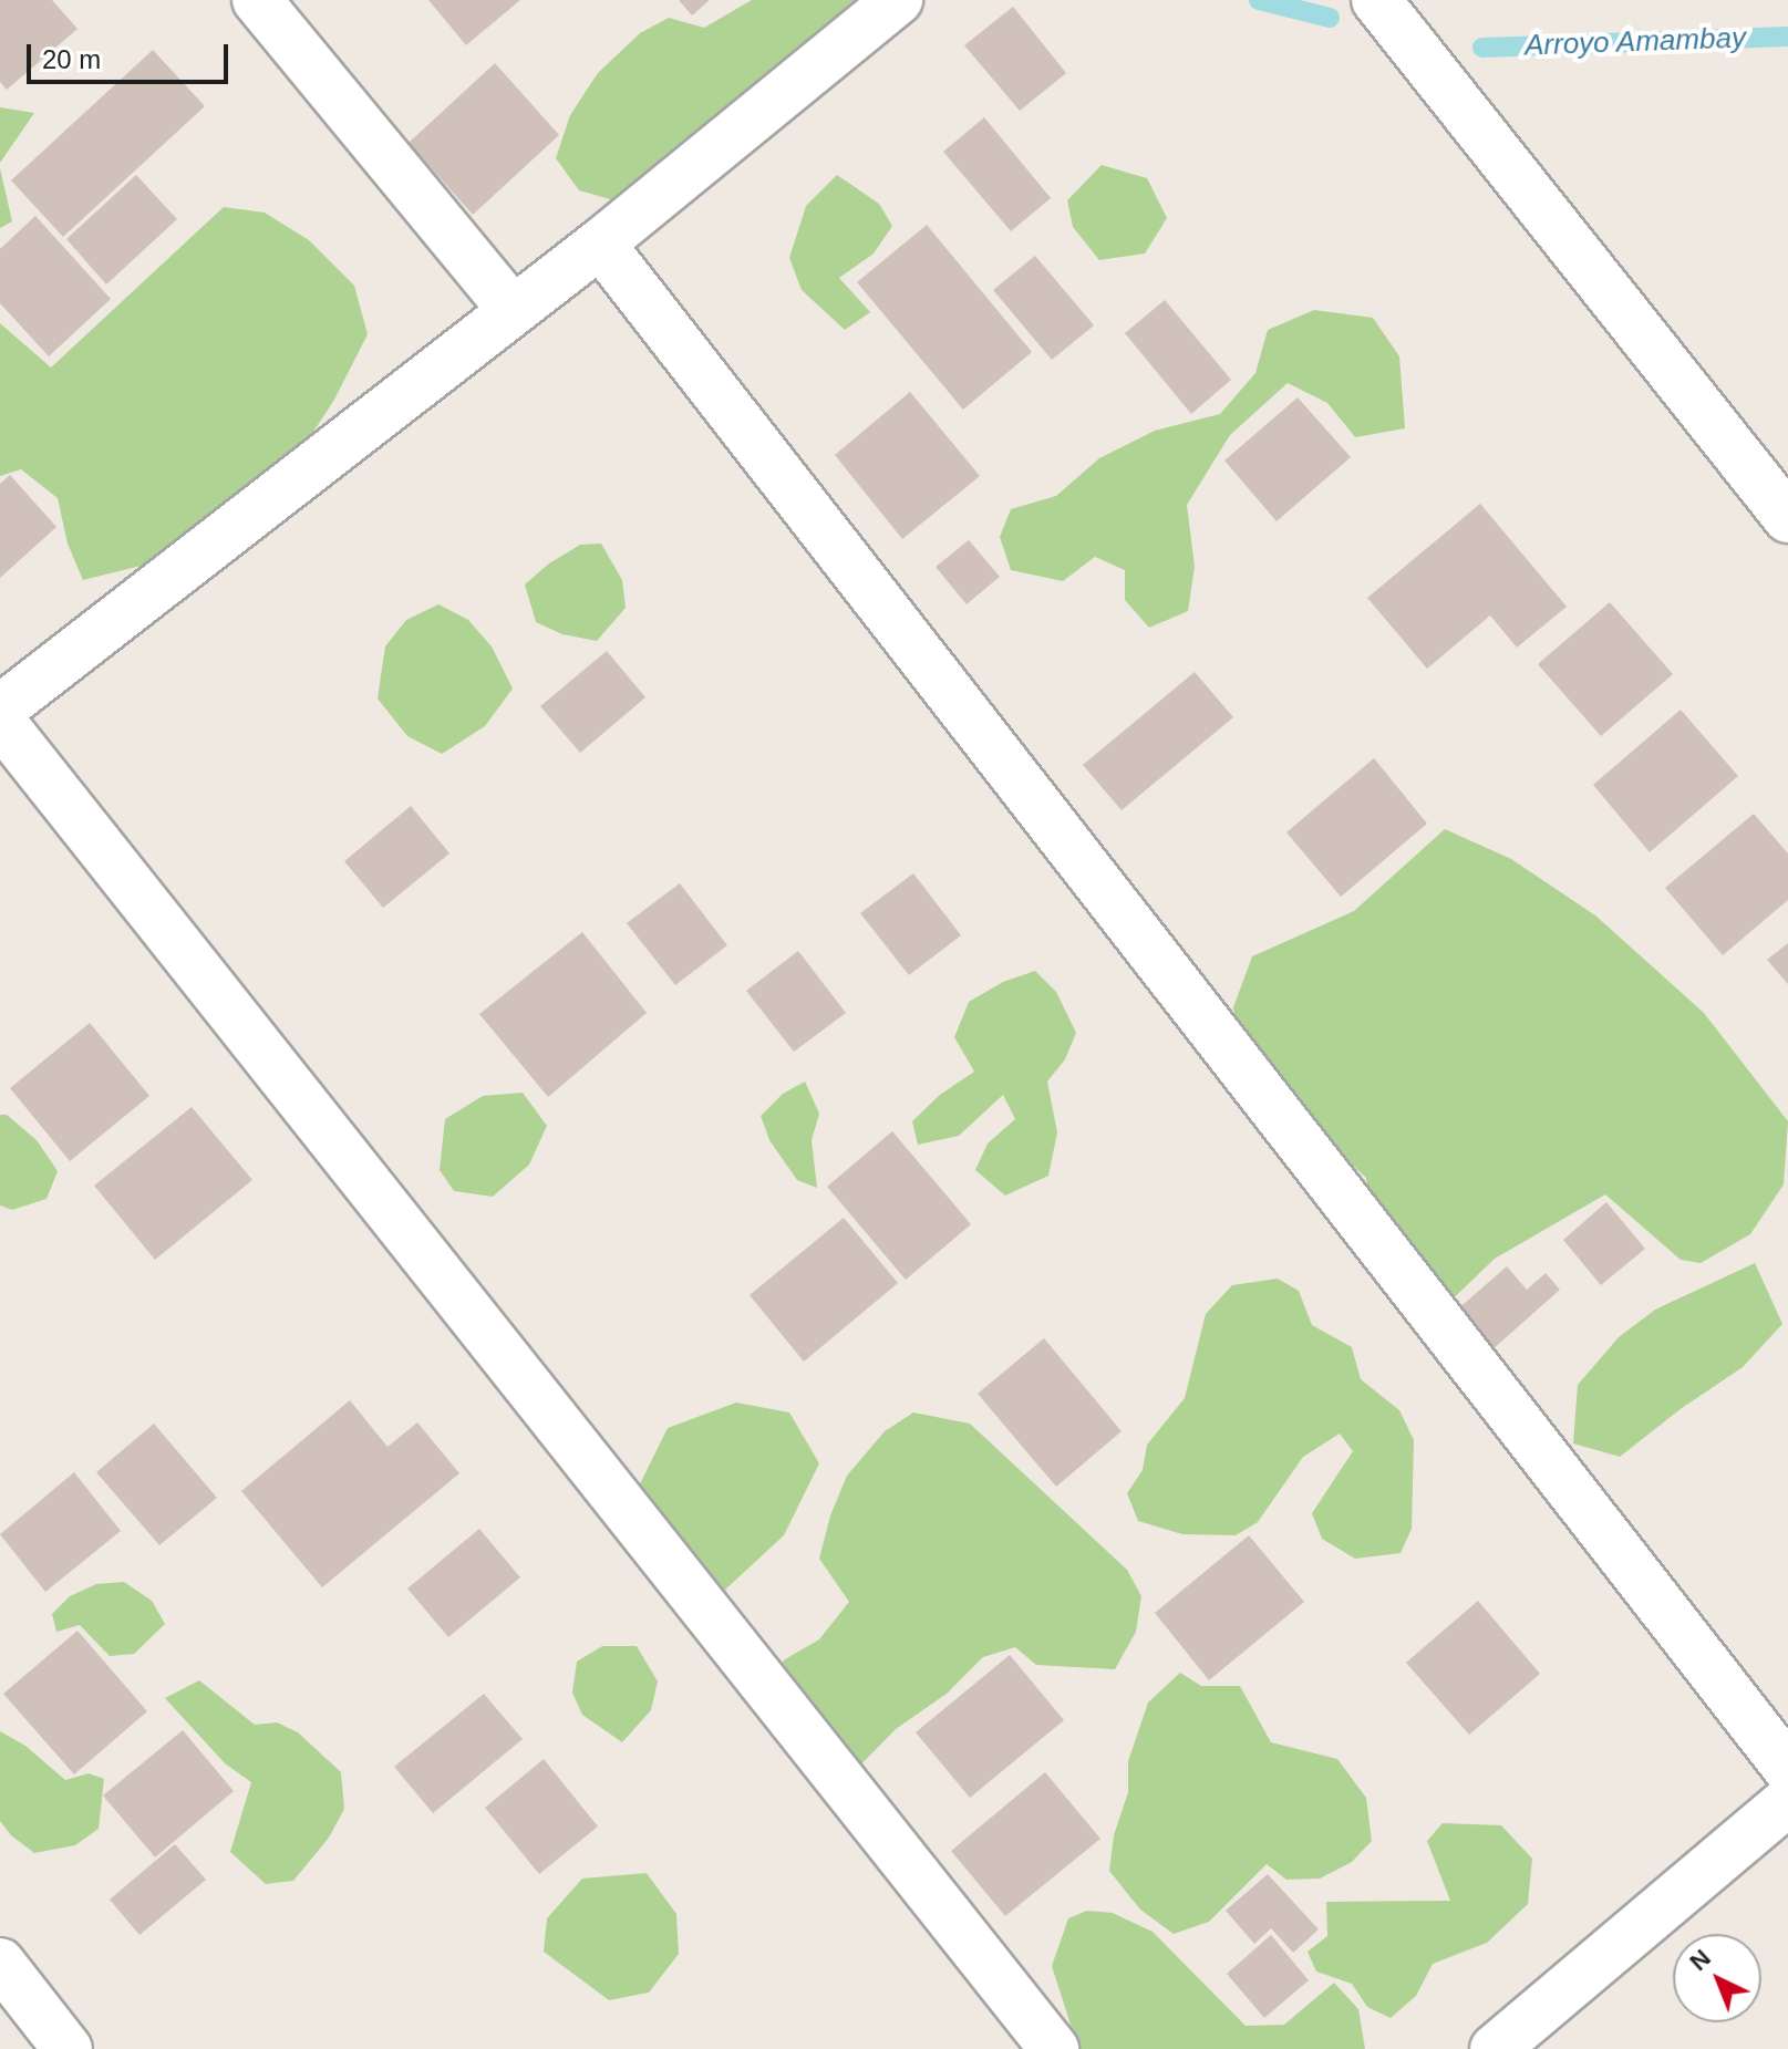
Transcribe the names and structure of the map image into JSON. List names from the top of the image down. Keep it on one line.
{"water":["Arroyo Amambay"],"scale_bar":"20 m","north":"top left"}
